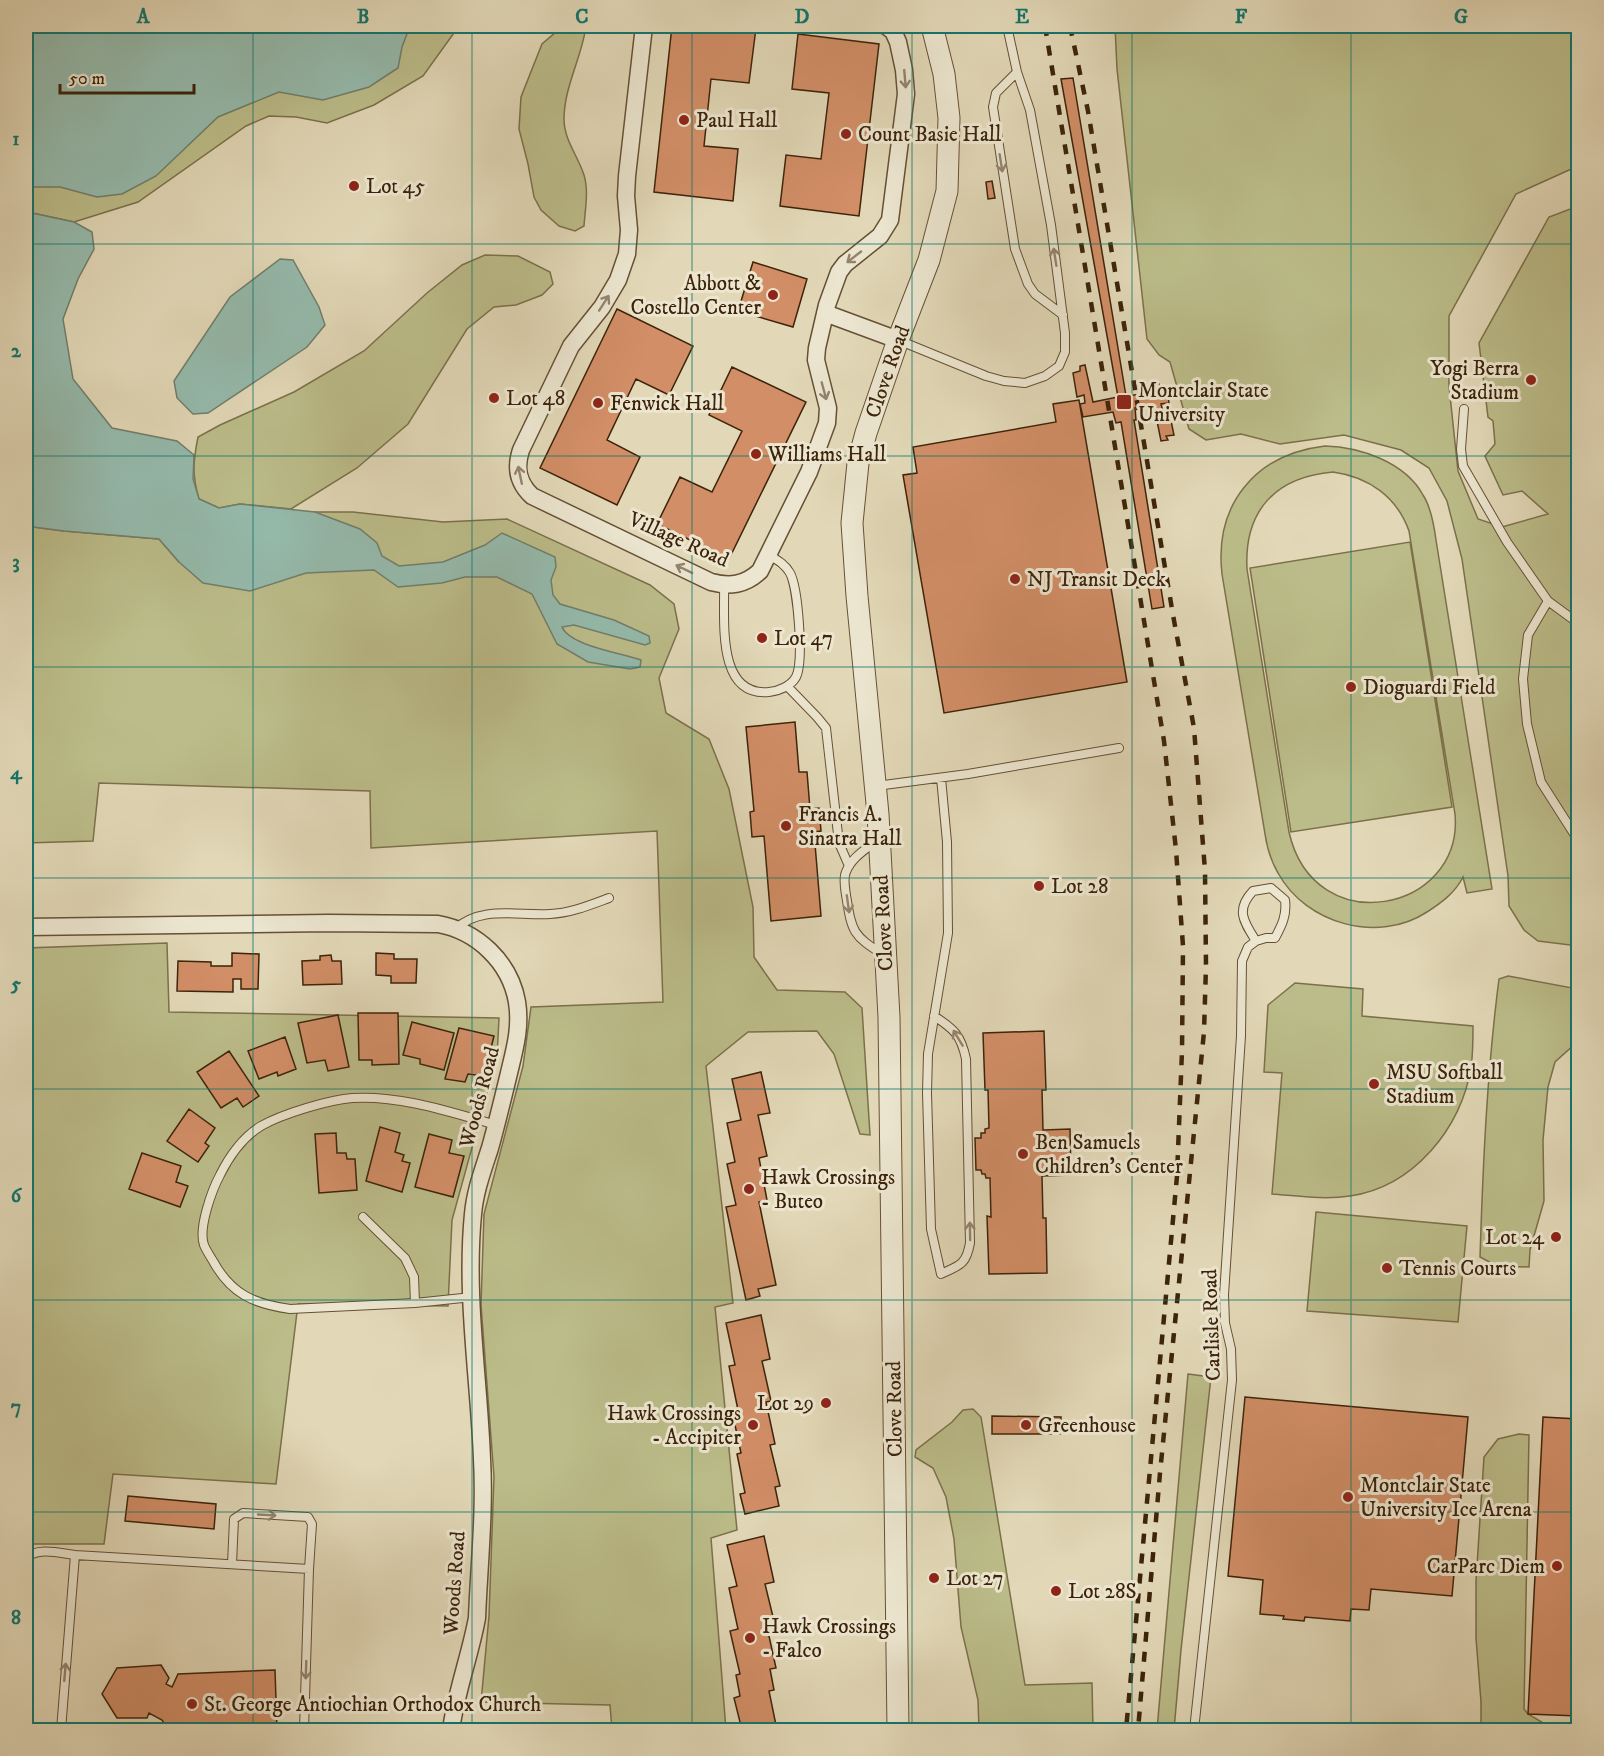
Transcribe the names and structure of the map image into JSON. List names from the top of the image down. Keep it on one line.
{"streets":{"street":["Clove Road","Village Road","Woods Road"],"lane":["Carlisle Road"]},"places":{"other":["Paul Hall","Count Basie Hall","Lot 45","Abbott & Costello Center","Yogi Berra Stadium","Lot 48","Fenwick Hall","Williams Hall","NJ Transit Deck","Lot 47","Dioguardi Field","Francis A. Sinatra Hall","Lot 28","MSU Softball Stadium","Ben Samuels Children's Center","Hawk Crossings - Buteo","Lot 24","Tennis Courts","Lot 29","Hawk Crossings - Accipiter","Greenhouse","Montclair State University Ice Arena","CarParc Diem","Lot 27","Lot 28S","Hawk Crossings - Falco","St. George Antiochian Orthodox Church"],"transit":["Montclair State University"]},"scale_bar":"50 m","grid":{"columns":["A","B","C","D","E","F","G"],"rows":["1","2","3","4","5","6","7","8"]}}
